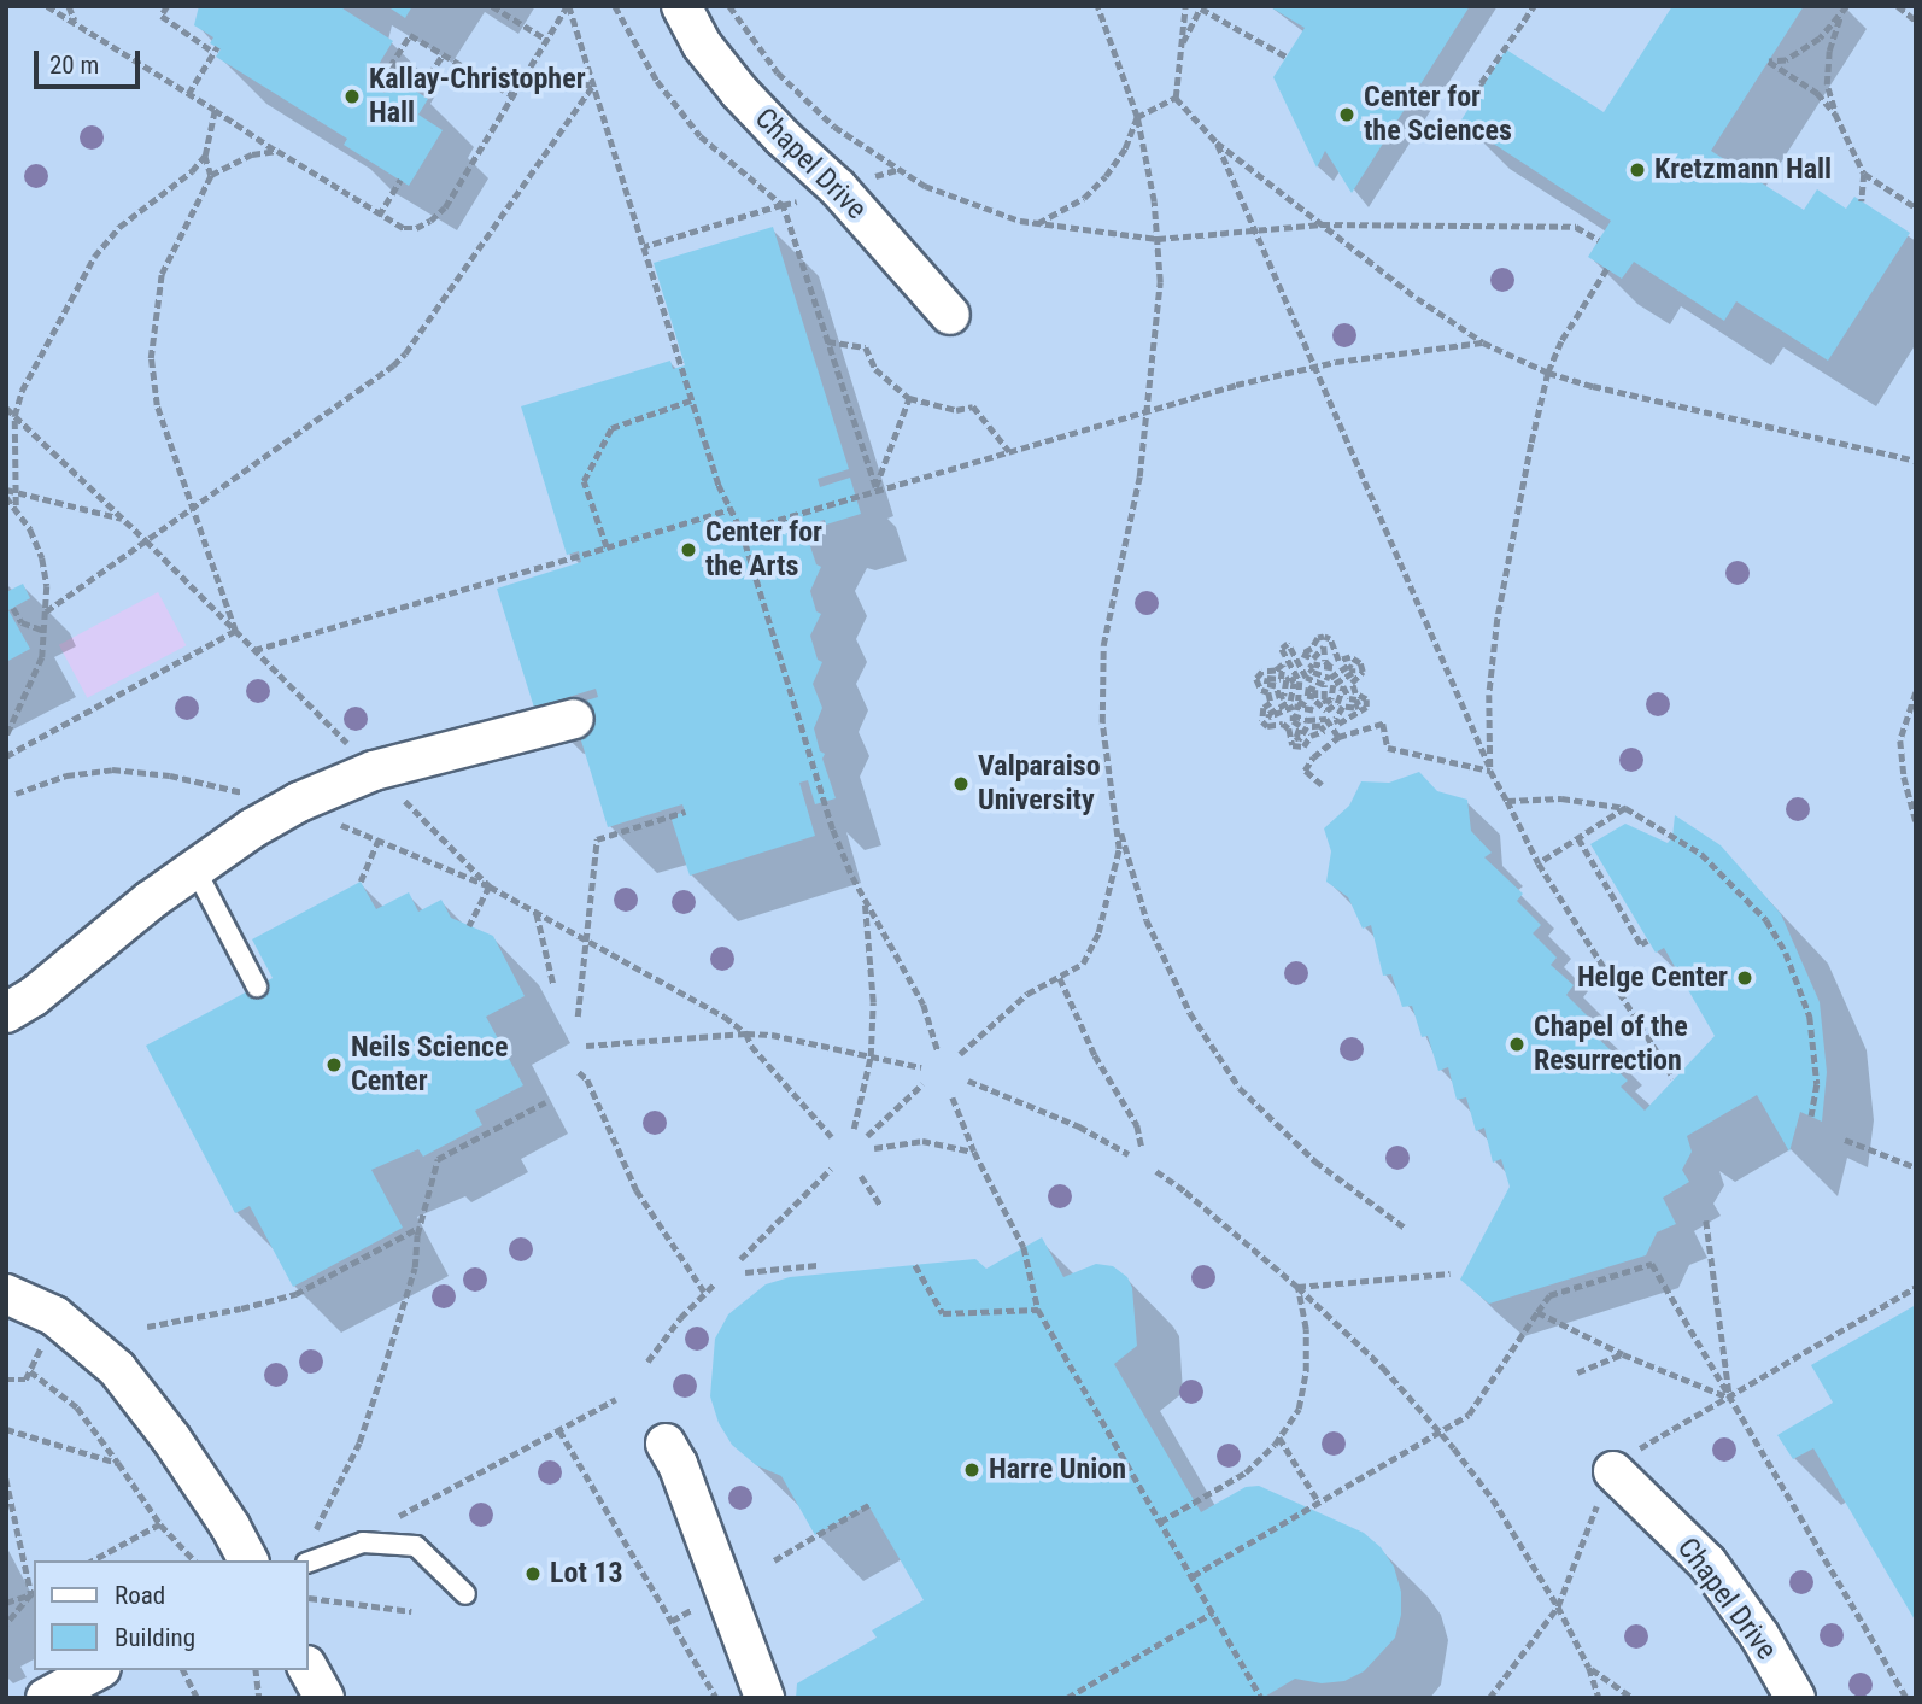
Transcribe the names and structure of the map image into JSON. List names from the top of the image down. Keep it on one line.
{"streets":{"street":["Chapel Drive"]},"places":["Kallay-Christopher Hall","Center for the Sciences","Kretzmann Hall","Center for the Arts","Valparaiso University","Helge Center","Chapel of the Resurrection","Neils Science Center","Harre Union","Lot 13"],"legend":["Road","Building"],"scale_bar":"20 m"}
